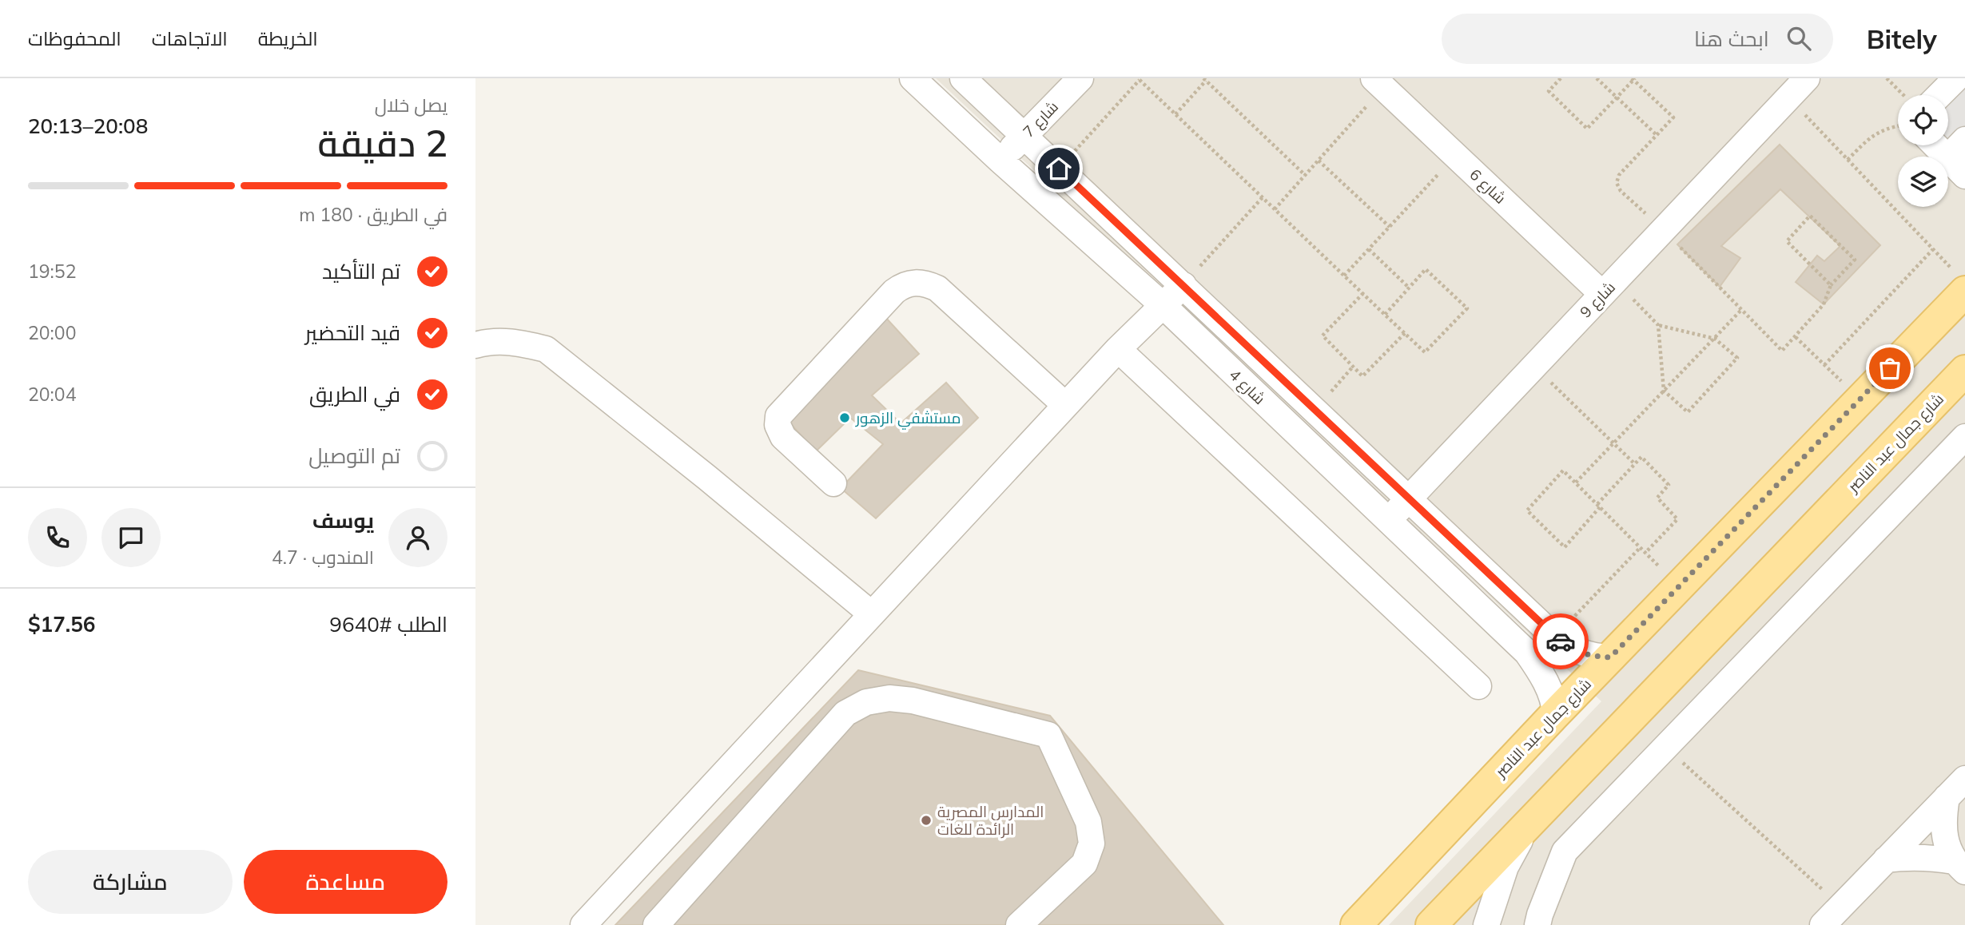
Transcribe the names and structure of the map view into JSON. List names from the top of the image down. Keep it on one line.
{"streets":{"main road":["شارع جمال عبد الناصر"],"street":["شارع 7","شارع 6","شارع 9","شارع 4"]},"crossings":[["شارع 7","شارع 4"],["شارع 6","شارع 9"],["شارع 9","شارع 4"],["شارع 4","شارع جمال عبد الناصر"]],"places":["مستشفي الزهور","المدارس المصرية الرائدة للغات"],"page":{"header":"Bitely","search":"ابحث هنا","nav":["الخريطة","الاتجاهات","المحفوظات"],"heading":["2 دقيقة","يصل خلال","20:08–20:13"],"panel":["يوسف","المندوب · 4.7","الطلب #9640","$17.56"],"bar":"في الطريق · 180 m","list":[["تم التأكيد","19:52"],["قيد التحضير","20:00"],["في الطريق","20:04"],"تم التوصيل"],"buttons":["مساعدة","مشاركة"]}}
